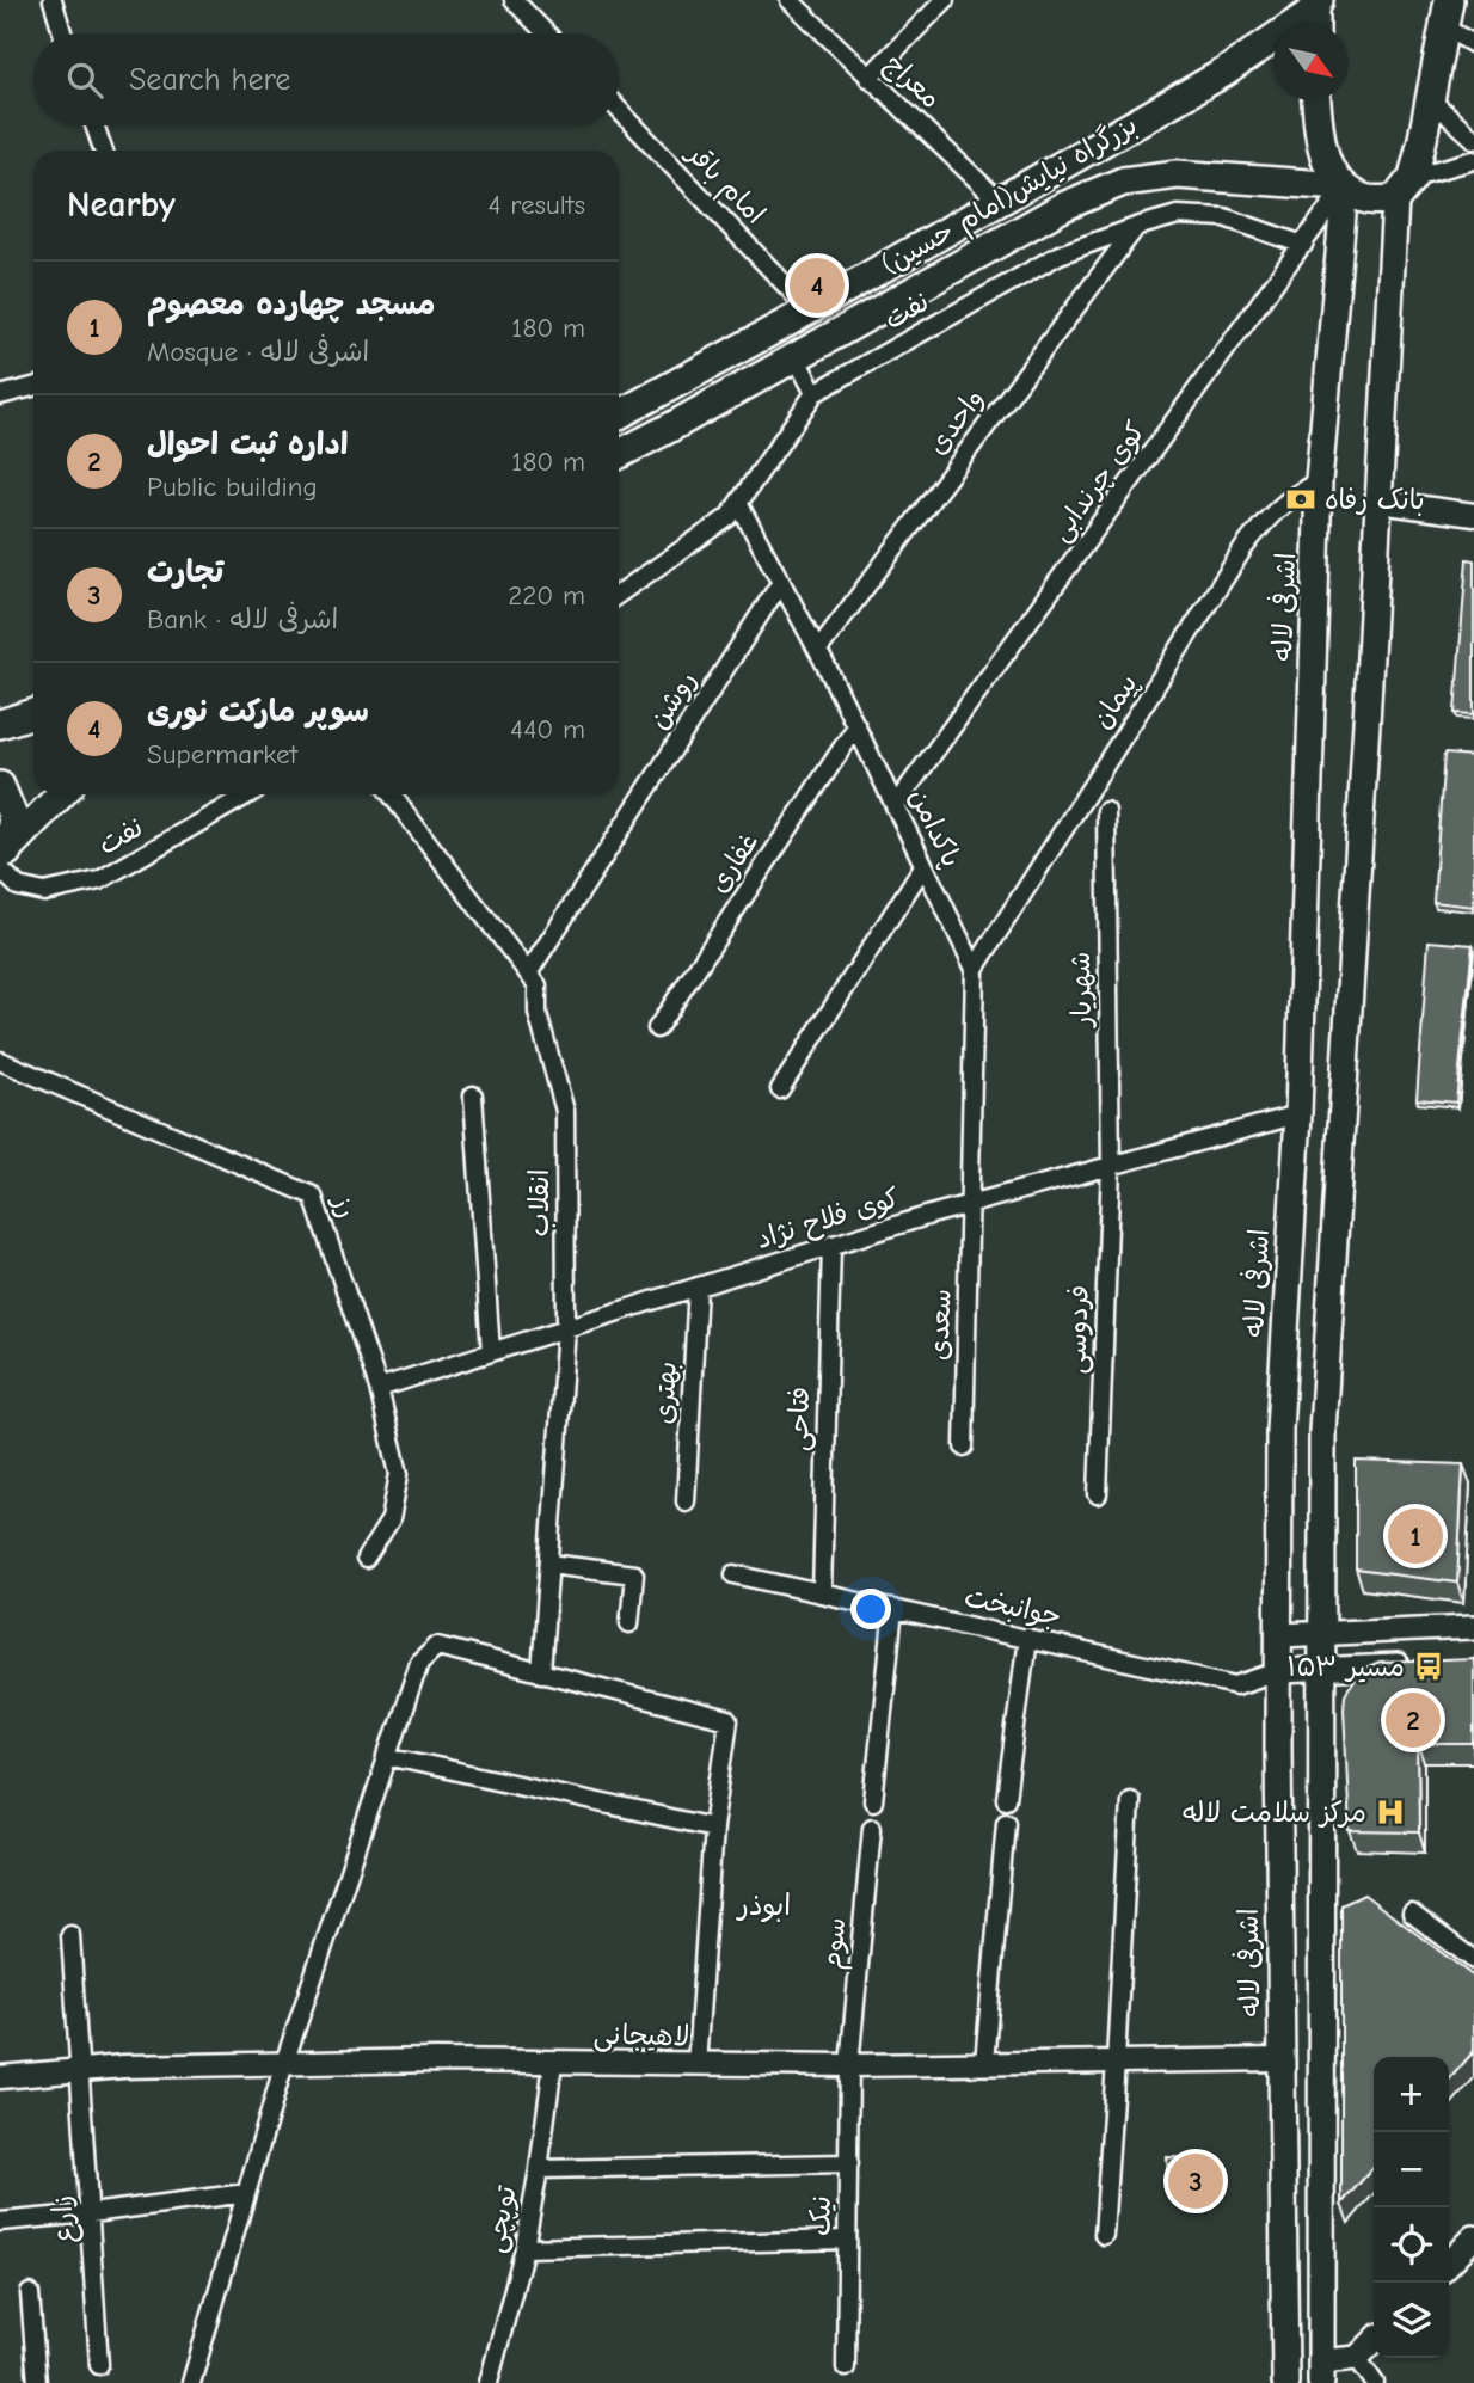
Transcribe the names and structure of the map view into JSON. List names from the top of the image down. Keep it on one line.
{"streets":{"highway":["بزرگراه نیایش(امام حسین)"],"main road":["اشرفی لاله"],"street":["معراج","امام باقر","نفت","واحدی","کوی چرندابی","روشن","پیمان","پاکدامن","غفاری","شهریار","انقلاب","رز","کوی فلاح نژاد","سعدی","فردوسی","بهتری","فتاحی","جوانبخت","سوم","لاهیجانی","نیک","زارع","توپچی"]},"crossings":[["معراج","بزرگراه نیایش(امام حسین)"],["امام باقر","بزرگراه نیایش(امام حسین)"],["بزرگراه نیایش(امام حسین)","کوی چرندابی"],["بزرگراه نیایش(امام حسین)","اشرفی لاله"],["نفت","واحدی"],["نفت","کوی چرندابی"],["نفت","پاکدامن"],["واحدی","پاکدامن"],["کوی چرندابی","اشرفی لاله"],["کوی چرندابی","پاکدامن"],["اشرفی لاله","پیمان"],["اشرفی لاله","کوی فلاح نژاد"],["اشرفی لاله","جوانبخت"],["اشرفی لاله","لاهیجانی"],["روشن","پاکدامن"],["روشن","انقلاب"],["پیمان","پاکدامن"],["پاکدامن","غفاری"],["پاکدامن","کوی فلاح نژاد"],["پاکدامن","سعدی"],["شهریار","کوی فلاح نژاد"],["شهریار","فردوسی"],["انقلاب","کوی فلاح نژاد"],["رز","کوی فلاح نژاد"],["کوی فلاح نژاد","سعدی"],["کوی فلاح نژاد","فردوسی"],["کوی فلاح نژاد","بهتری"],["کوی فلاح نژاد","فتاحی"],["فتاحی","جوانبخت"],["سوم","لاهیجانی"],["سوم","نیک"],["لاهیجانی","نیک"],["لاهیجانی","زارع"],["لاهیجانی","توپچی"]],"districts":["ابوذر"],"places":{"bank":["بانک رفاه"],"bus stop":["مسیر ۱۵۳"],"hospital":["مرکز سلامت لاله"]},"north":"bottom right","page":{"search":"Search here","heading":["Nearby","4 results"],"pins":["4","1","2","3"],"list":[{"mark":"1","name":"مسجد چهارده معصوم","note":"Mosque · اشرفی لاله","value":"180 m"},{"mark":"2","name":"اداره ثبت احوال","note":"Public building","value":"180 m"},{"mark":"3","name":"تجارت","note":"Bank · اشرفی لاله","value":"220 m"},{"mark":"4","name":"سوپر مارکت نوری","note":"Supermarket","value":"440 m"}],"map_buttons":["+","−"]}}
